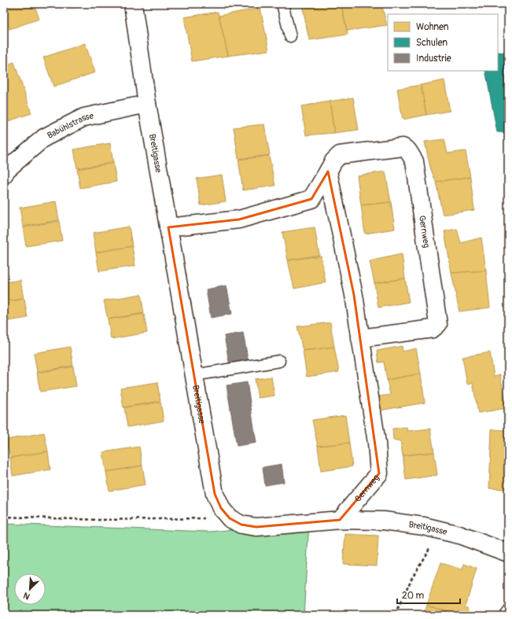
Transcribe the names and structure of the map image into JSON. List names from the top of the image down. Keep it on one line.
{"streets":{"street":["Babühlstrasse","Breitigasse","Gernweg"]},"crossings":[["Babühlstrasse","Breitigasse"],["Breitigasse","Gernweg"]],"legend":["Wohnen","Schulen","Industrie"],"scale_bar":"20 m","north":"bottom left"}
